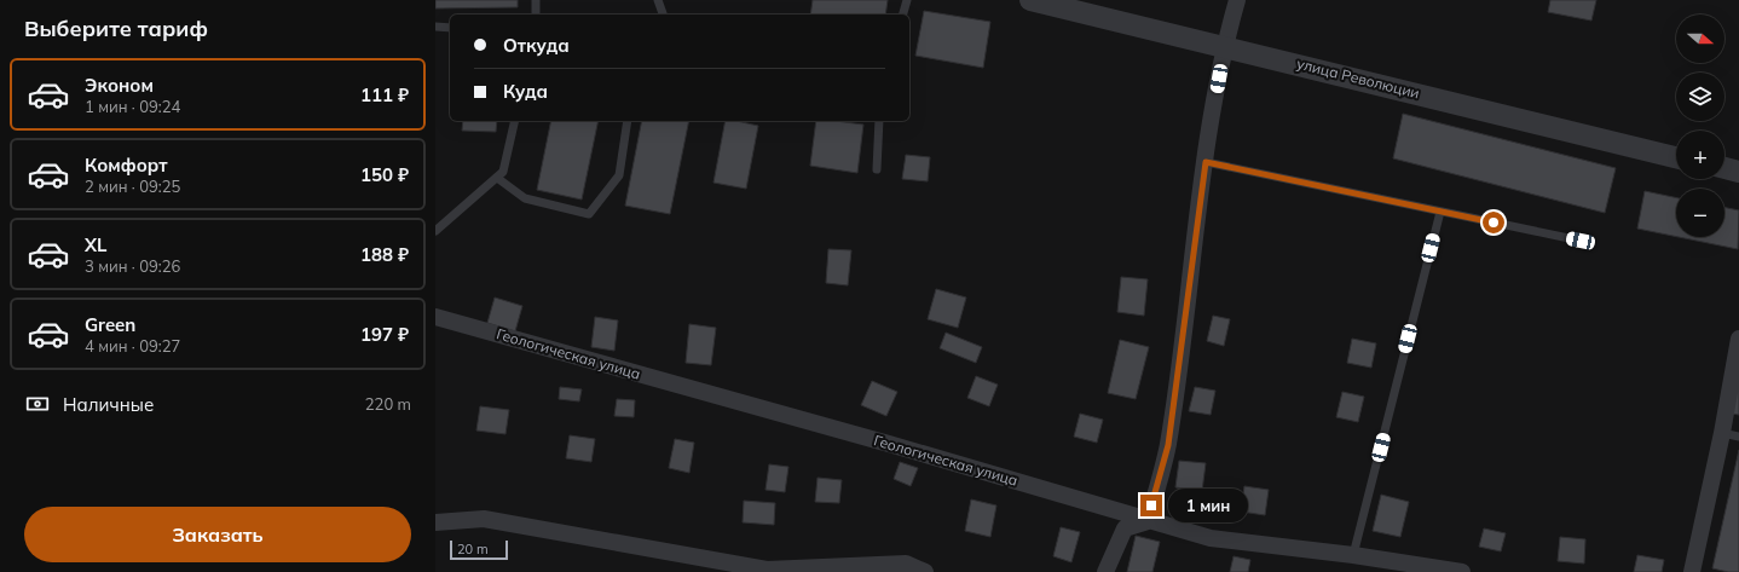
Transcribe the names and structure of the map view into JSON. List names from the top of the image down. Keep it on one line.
{"streets":{"street":["улица Революции","Геологическая улица"]},"scale_bar":"20 m","north":"right","page":{"heading":"Выберите тариф","map_buttons":["+","−"],"banner":["Откуда","Куда"],"list":[{"name":"Эконом","note":"1 мин · 09:24","value":"111 ₽"},{"name":"Комфорт","note":"2 мин · 09:25","value":"150 ₽"},{"name":"XL","note":"3 мин · 09:26","value":"188 ₽"},{"name":"Green","note":"4 мин · 09:27","value":"197 ₽"}],"pay":["Наличные","220 m"],"bubble":"1 мин","buttons":"Заказать","scale":"20 m"}}
